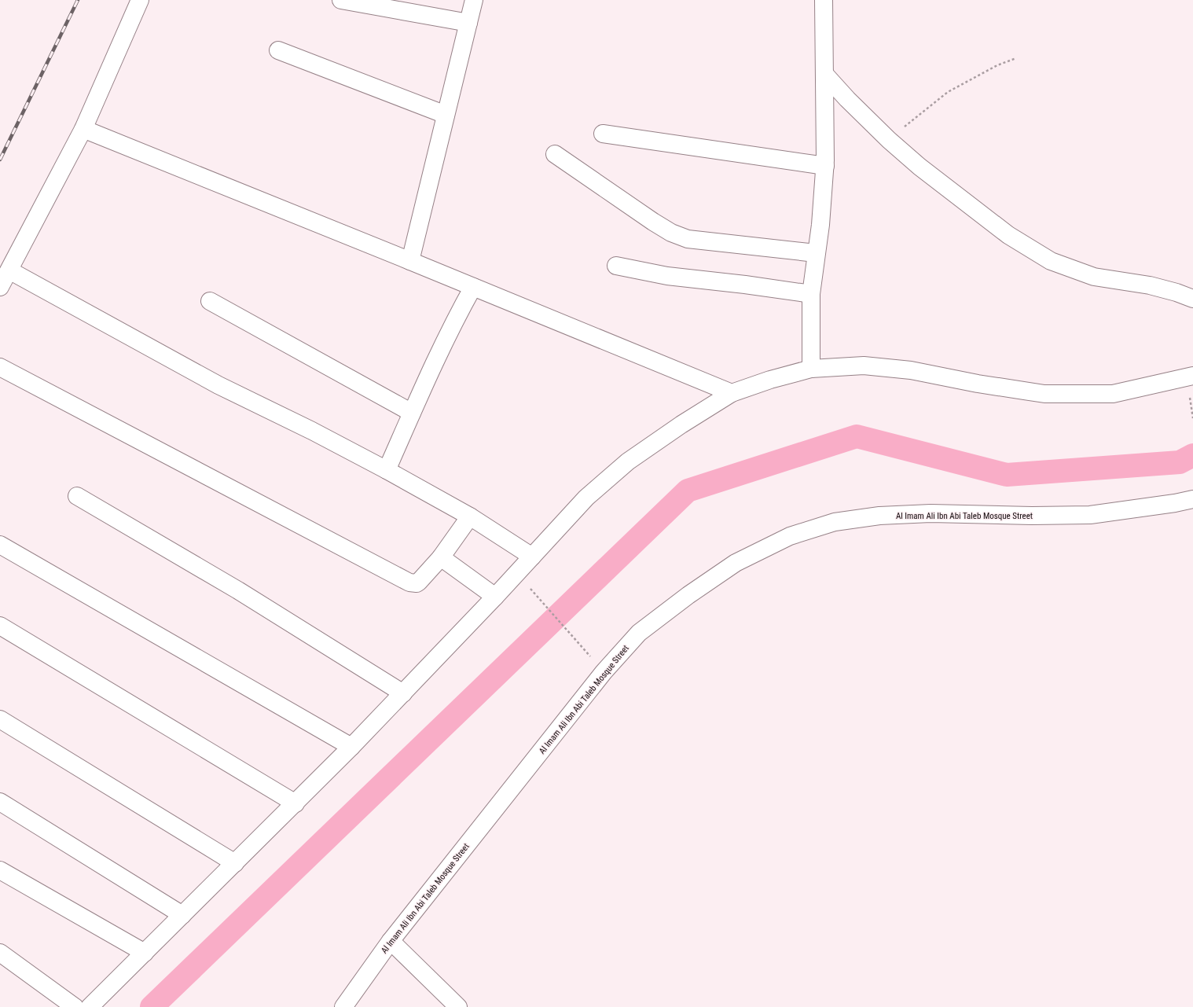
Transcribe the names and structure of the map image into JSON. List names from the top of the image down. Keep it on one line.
{"streets":{"street":["Al Imam Ali Ibn Abi Taleb Mosque Street"]}}
